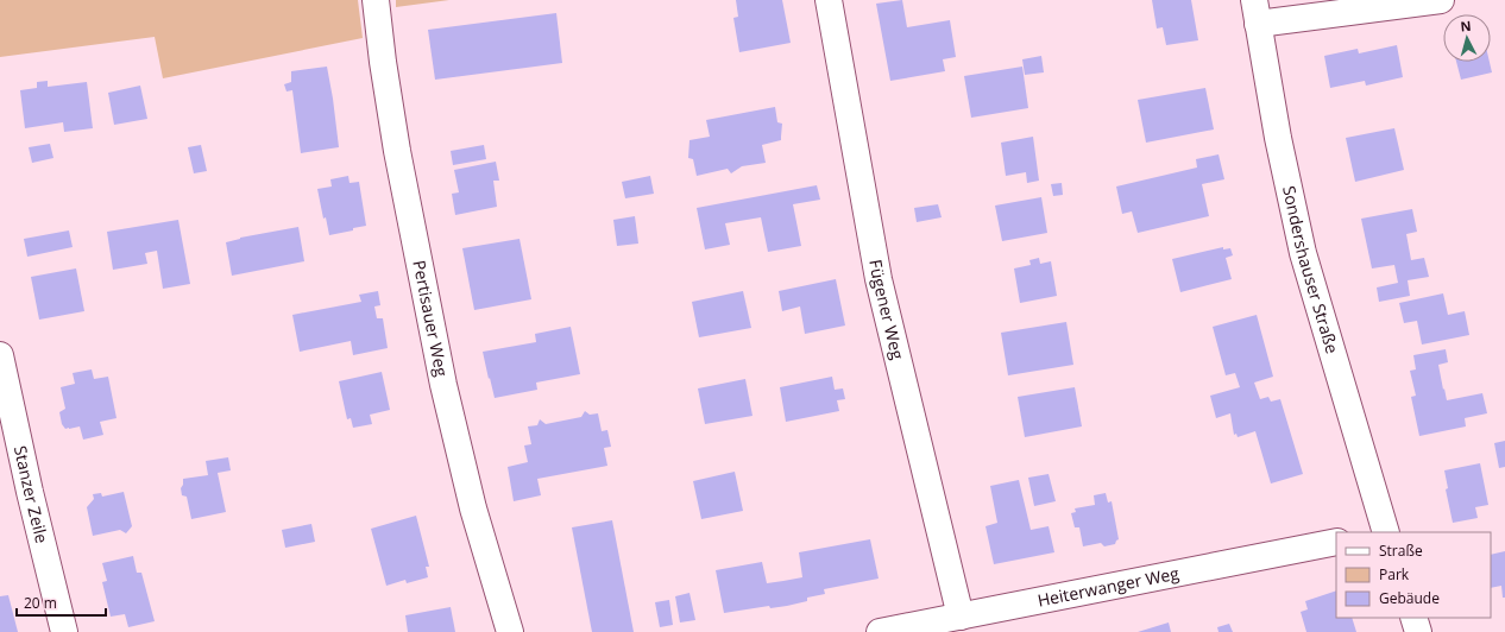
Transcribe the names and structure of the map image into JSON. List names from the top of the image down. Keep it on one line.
{"streets":{"street":["Sondershauser Straße","Fügener Weg","Pertisauer Weg","Stanzer Zeile","Heiterwanger Weg"]},"crossings":[["Fügener Weg","Heiterwanger Weg"]],"legend":["Straße","Park","Gebäude"],"scale_bar":"20 m","north":"top"}
